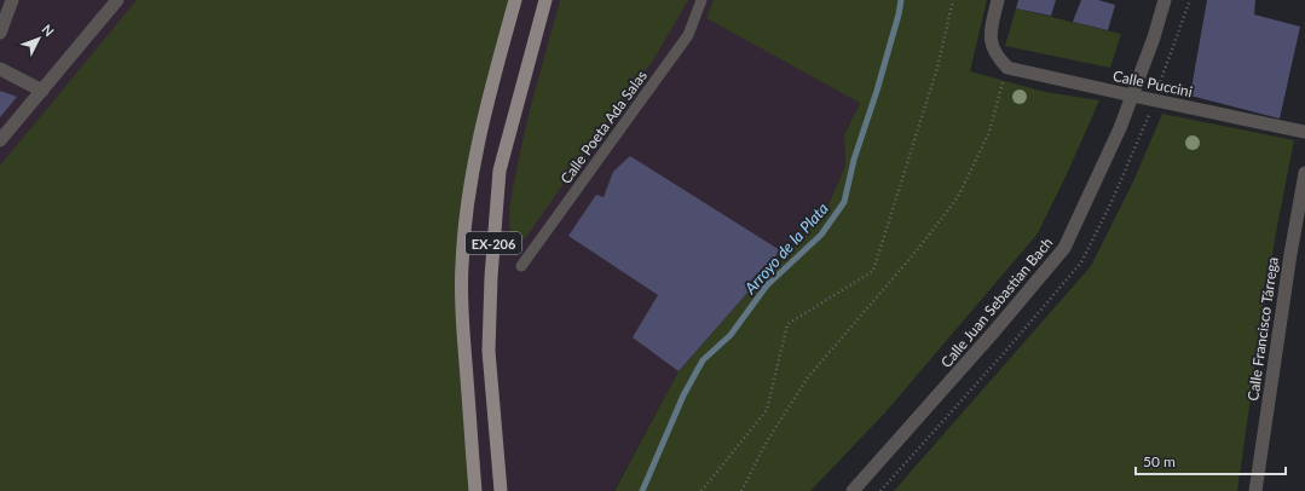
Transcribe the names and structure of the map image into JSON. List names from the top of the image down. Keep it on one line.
{"streets":{"main road":["EX-206"],"street":["Calle Puccini","Calle Juan Sebastian Bach","Calle Francisco Tárrega"],"lane":["Calle Poeta Ada Salas"]},"crossings":[["Calle Puccini","Calle Juan Sebastian Bach"]],"water":["Arroyo de la Plata"],"scale_bar":"50 m","north":"top right"}
